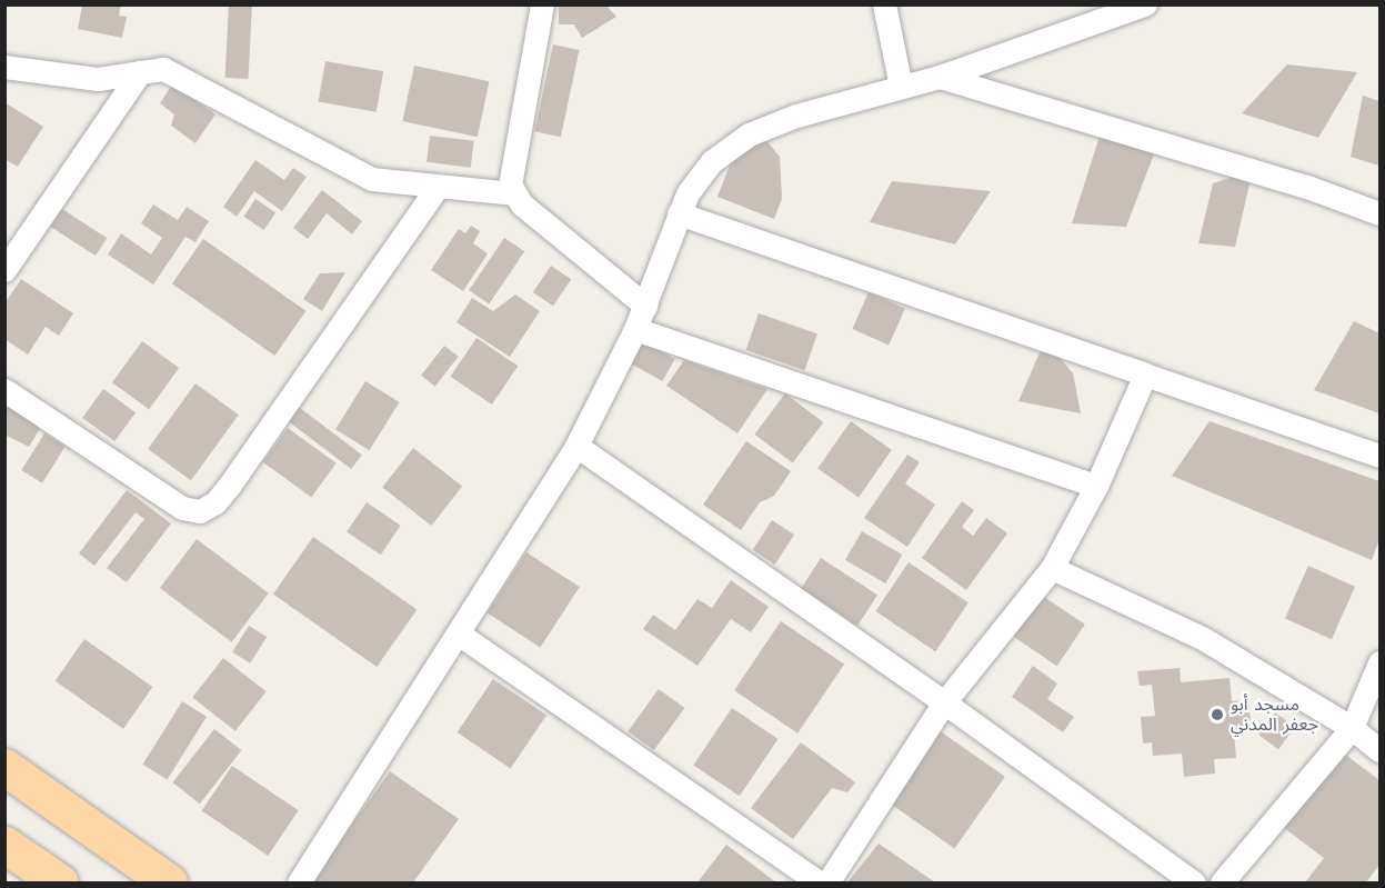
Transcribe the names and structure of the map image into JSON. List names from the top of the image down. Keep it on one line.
{"places":["مسجد أبو جعفر المدني"]}
